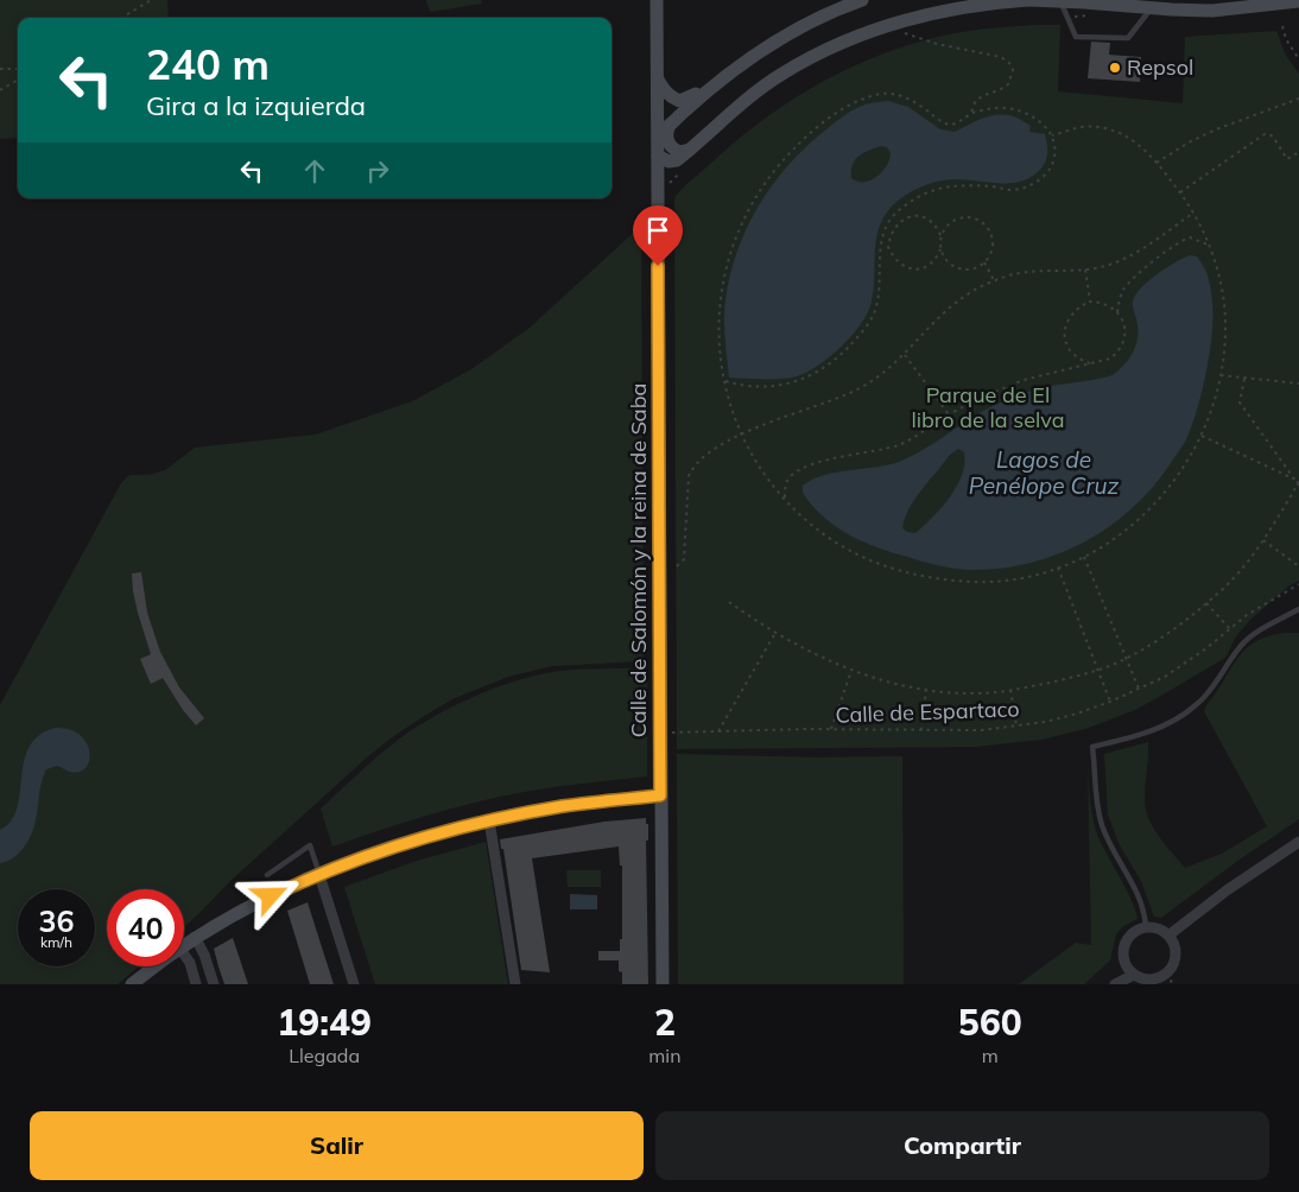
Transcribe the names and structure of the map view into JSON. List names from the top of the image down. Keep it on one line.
{"streets":{"street":["Calle de Salomón y la reina de Saba"],"path":["Calle de Espartaco"]},"crossings":[["Calle de Salomón y la reina de Saba","Calle de Espartaco"]],"water":["Lagos de Penélope Cruz"],"parks":["Parque de El libro de la selva"],"places":["Repsol"],"page":{"turn":["240 m","Gira a la izquierda"],"speed":"36 km/h","limit":"40","eta":["19:49","Llegada","2","min","560","m"],"buttons":["Salir","Compartir"]}}
